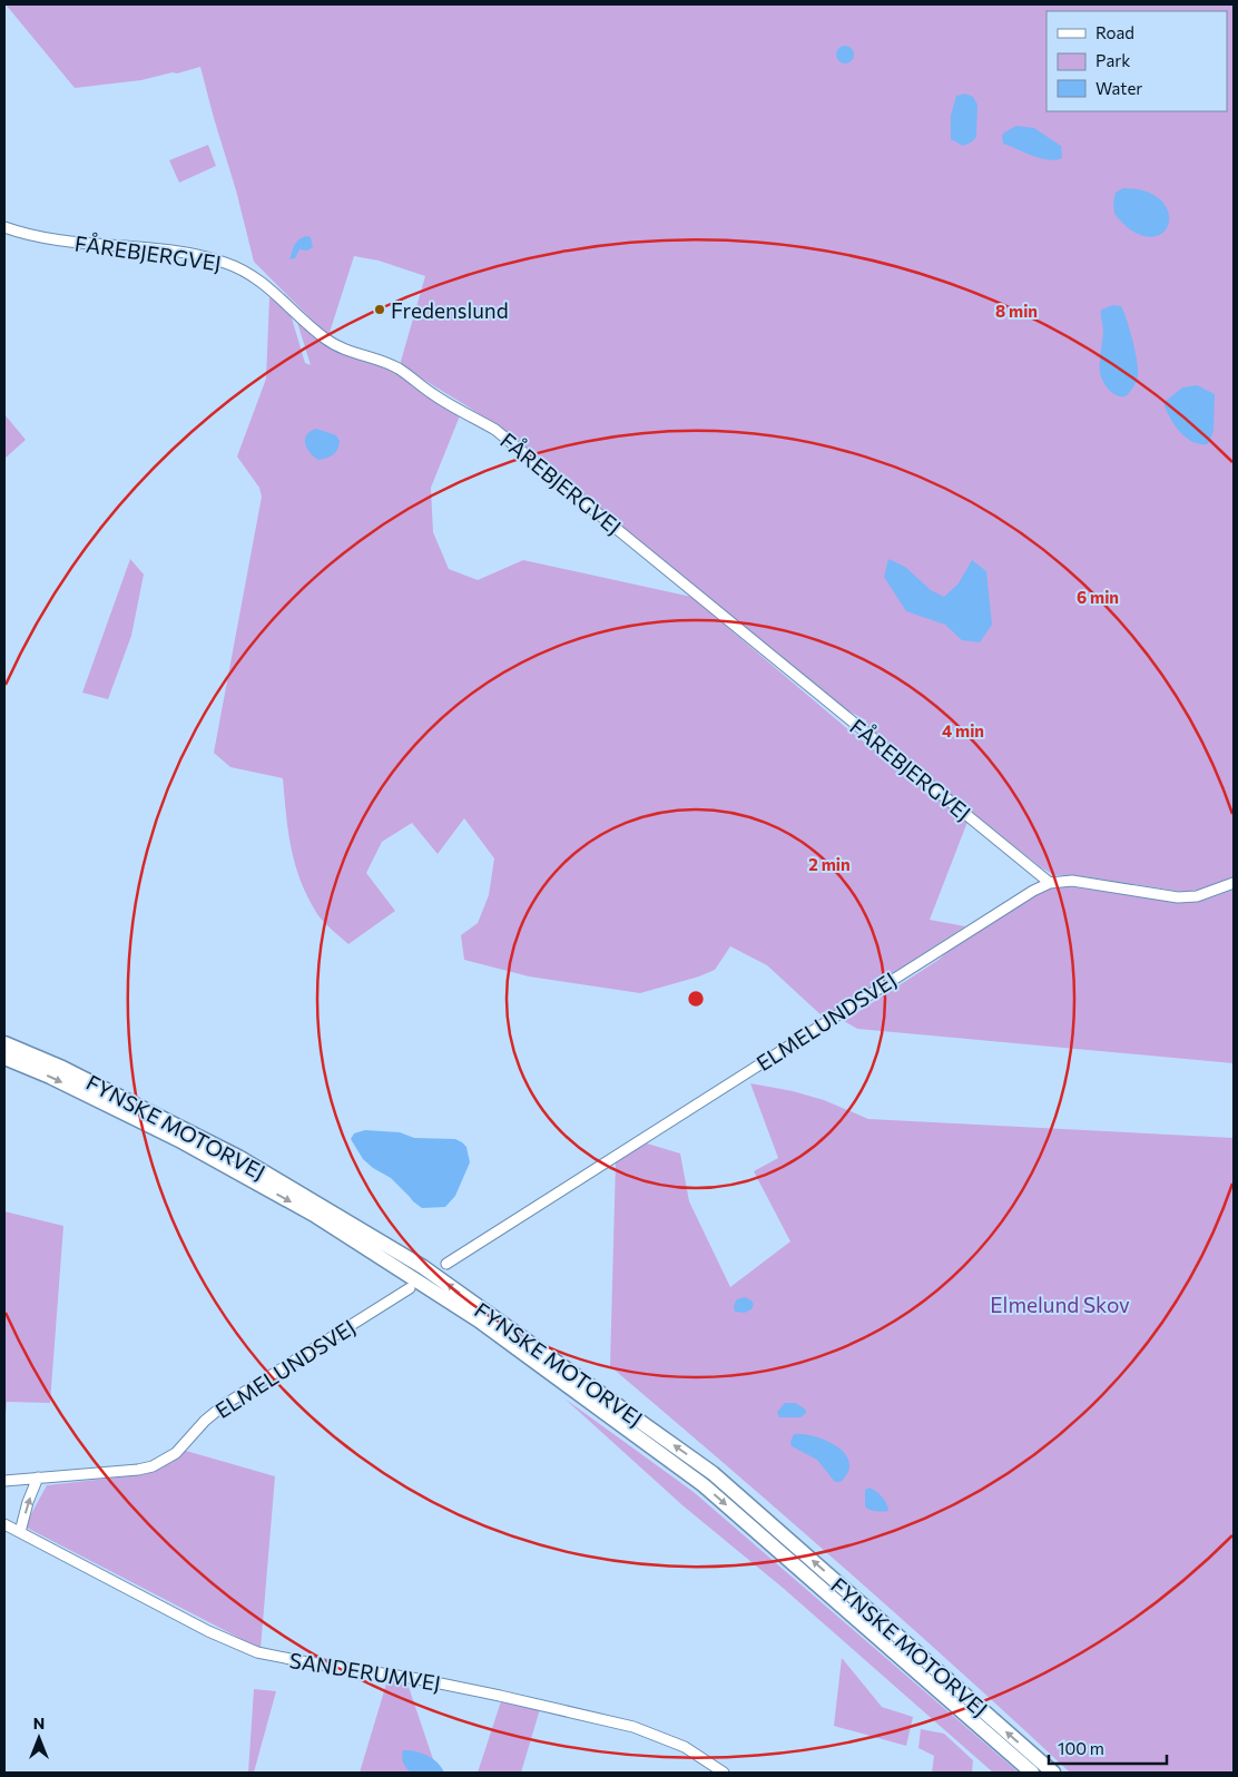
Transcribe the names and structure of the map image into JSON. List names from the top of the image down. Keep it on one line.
{"streets":{"highway":["FYNSKE MOTORVEJ"],"street":["FÅREBJERGVEJ","ELMELUNDSVEJ","SANDERUMVEJ"]},"crossings":[["FÅREBJERGVEJ","ELMELUNDSVEJ"]],"parks":["Elmelund Skov"],"places":["Fredenslund"],"legend":["Road","Park","Water"],"scale_bar":"100 m","north":"top","rings":["8 min","6 min","4 min","2 min"]}
